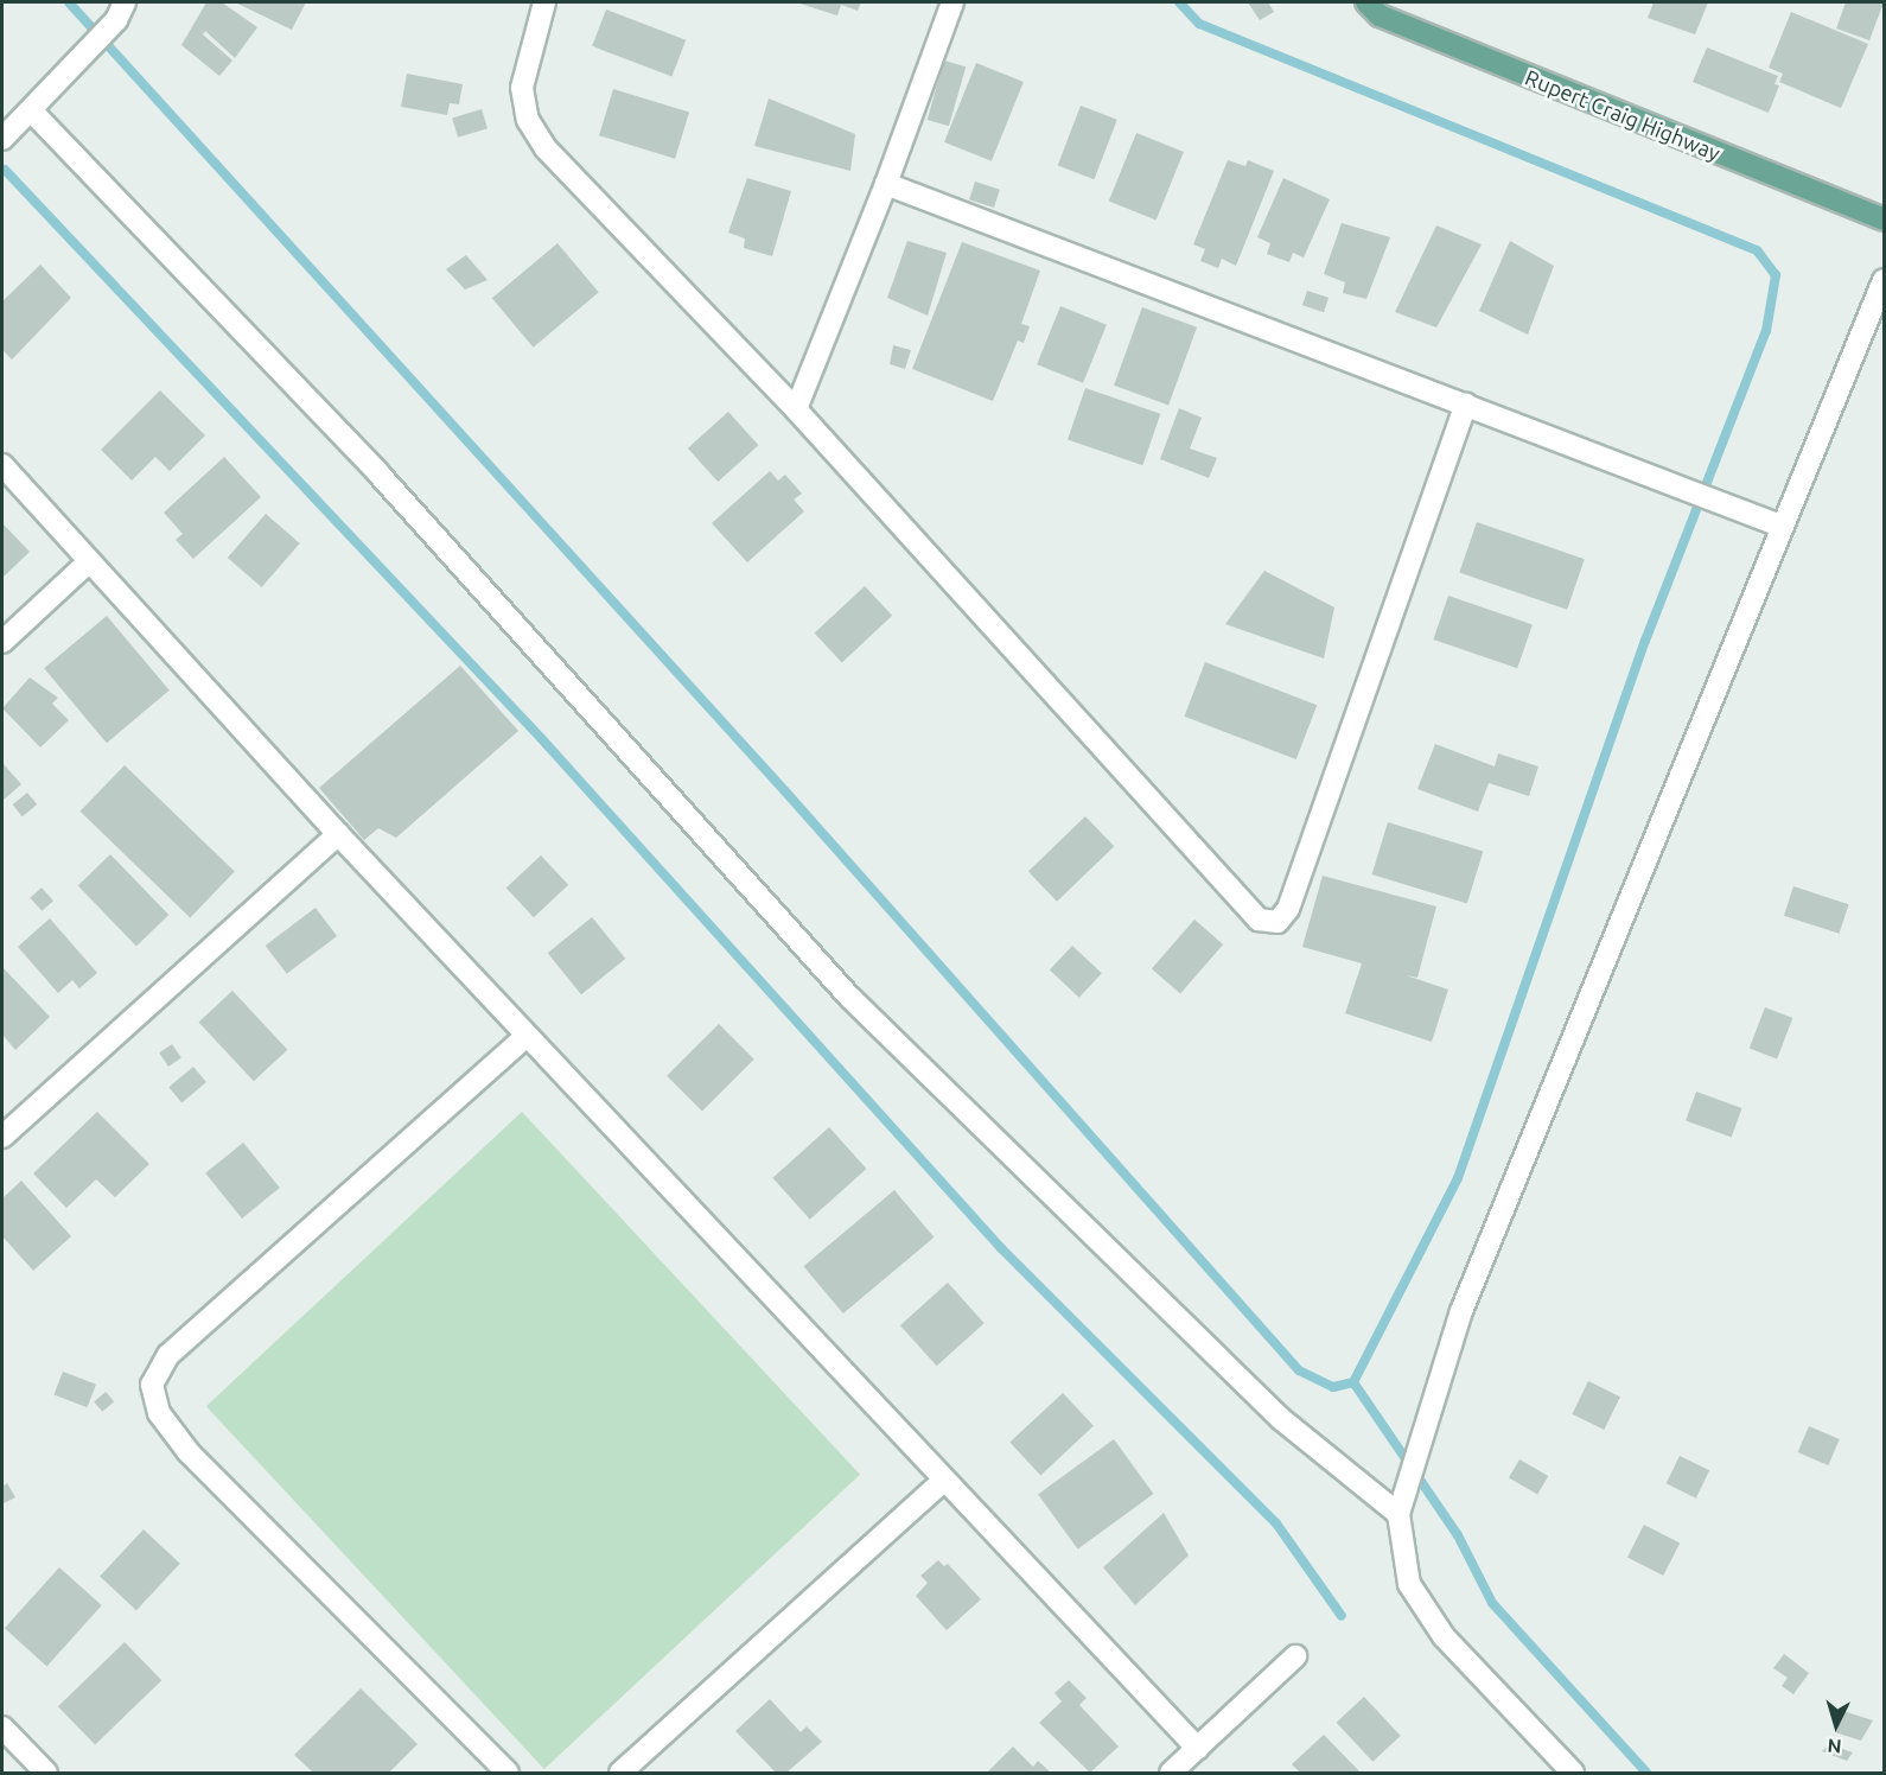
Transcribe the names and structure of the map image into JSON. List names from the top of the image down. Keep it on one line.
{"streets":{"main road":["Rupert Craig Highway"]},"north":"bottom"}
